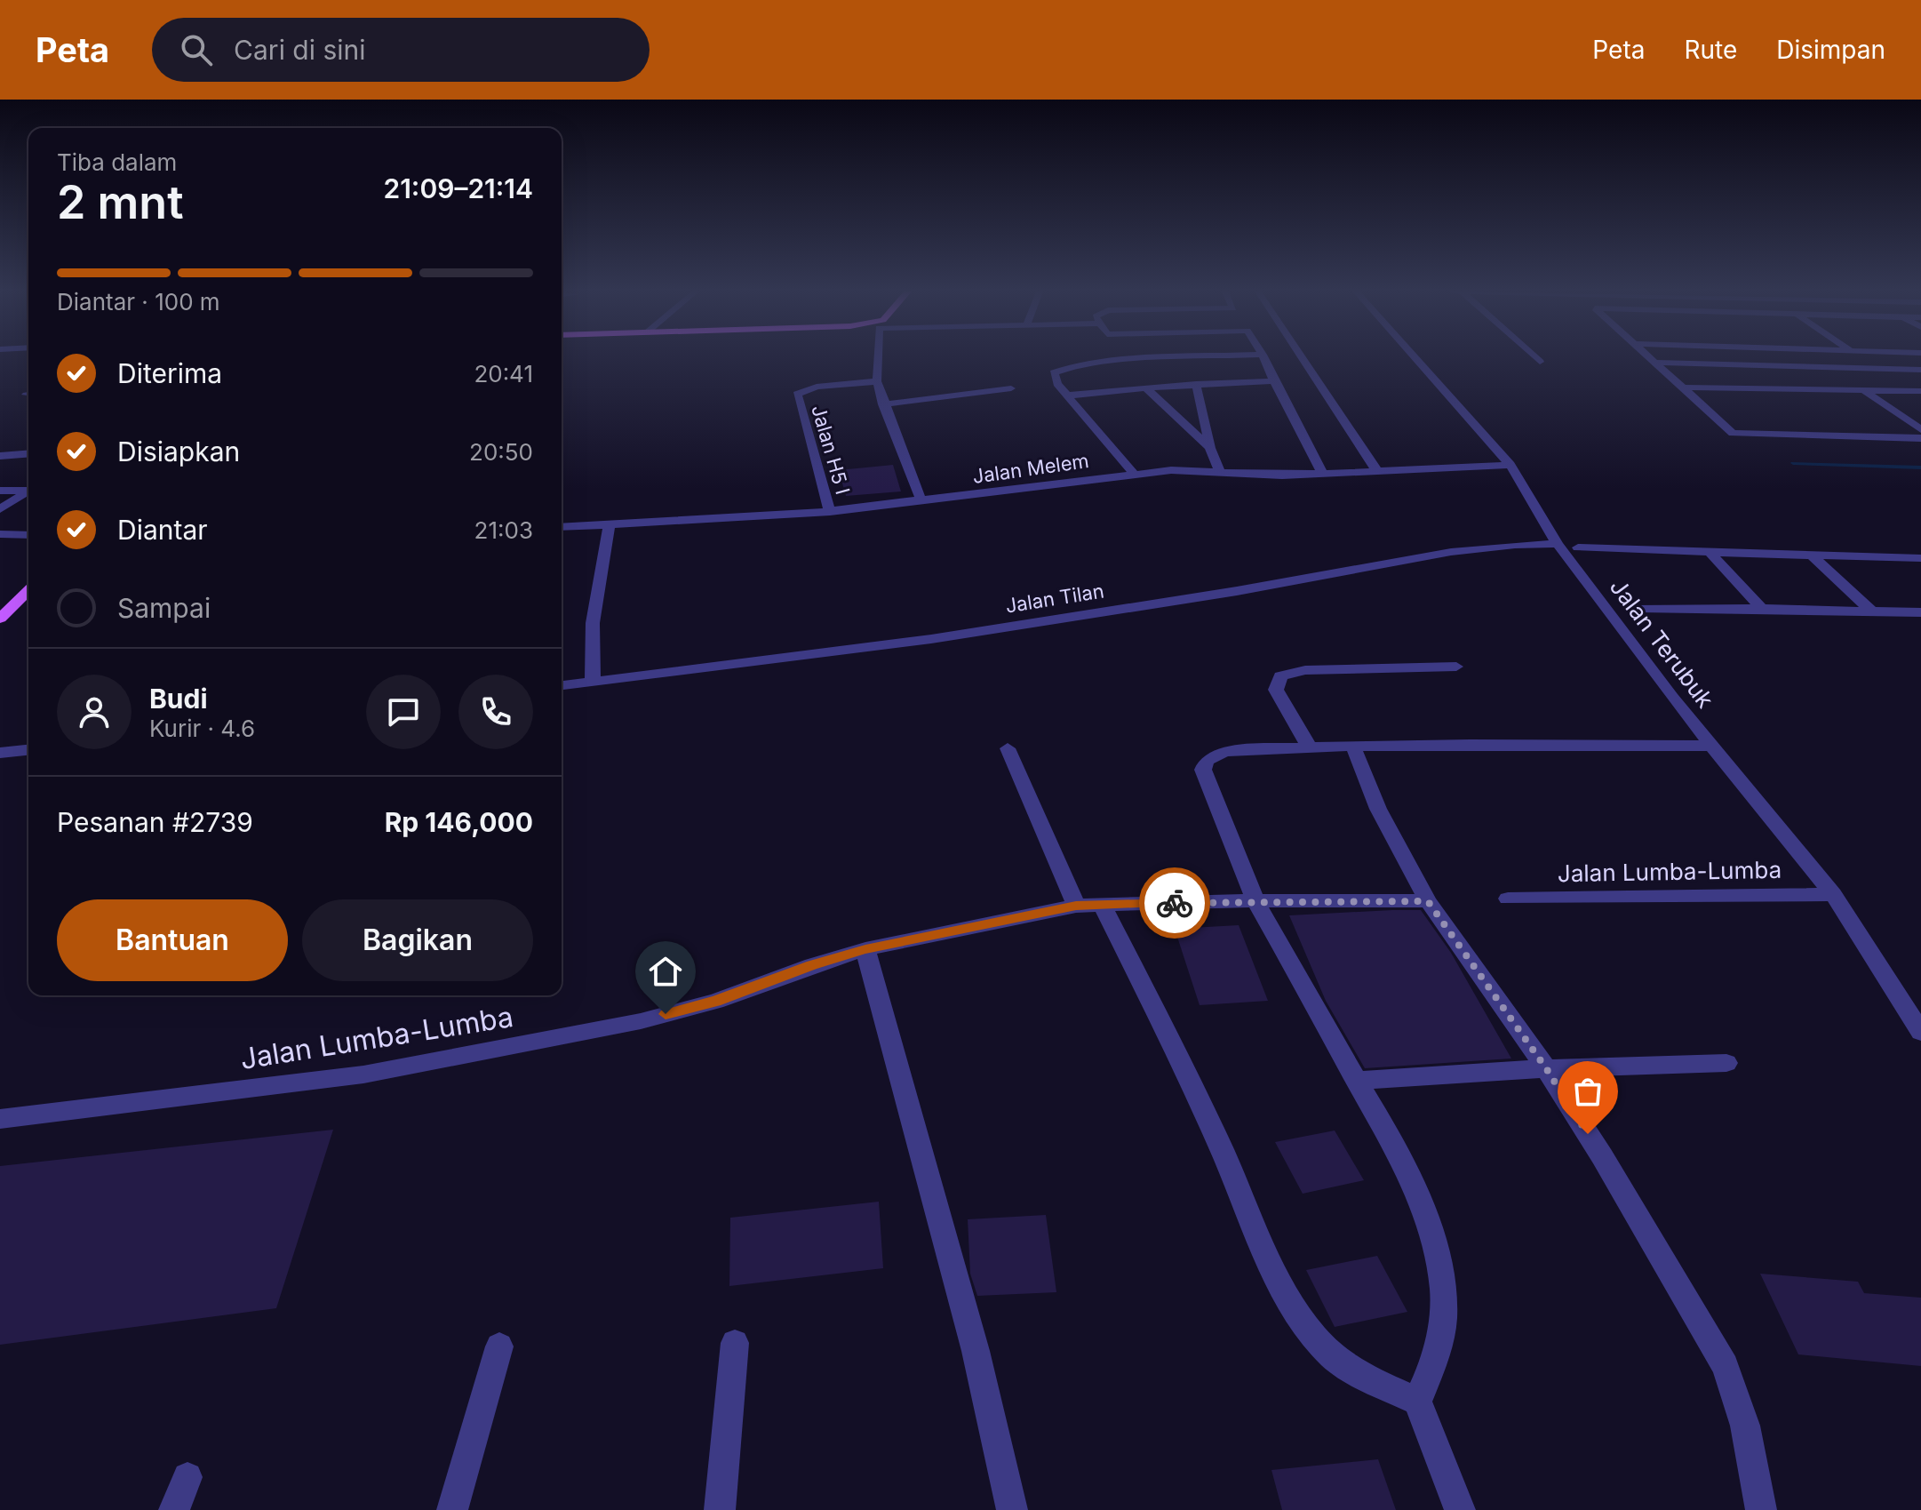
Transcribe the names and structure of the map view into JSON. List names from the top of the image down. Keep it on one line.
{"streets":{"street":["Jalan H5 I","Jalan Melem","Jalan Tilan","Jalan Terubuk","Jalan Lumba-Lumba"]},"crossings":[["Jalan H5 I","Jalan Melem"],["Jalan Melem","Jalan Terubuk"],["Jalan Tilan","Jalan Terubuk"],["Jalan Terubuk","Jalan Lumba-Lumba"]],"page":{"header":"Peta","search":"Cari di sini","nav":["Peta","Rute","Disimpan"],"heading":["2 mnt","Tiba dalam","21:09–21:14"],"panel":["Budi","Kurir · 4.6","Pesanan #2739","Rp 146,000"],"bar":"Diantar · 100 m","list":[["Diterima","20:41"],["Disiapkan","20:50"],["Diantar","21:03"],"Sampai"],"buttons":["Bantuan","Bagikan"]}}
